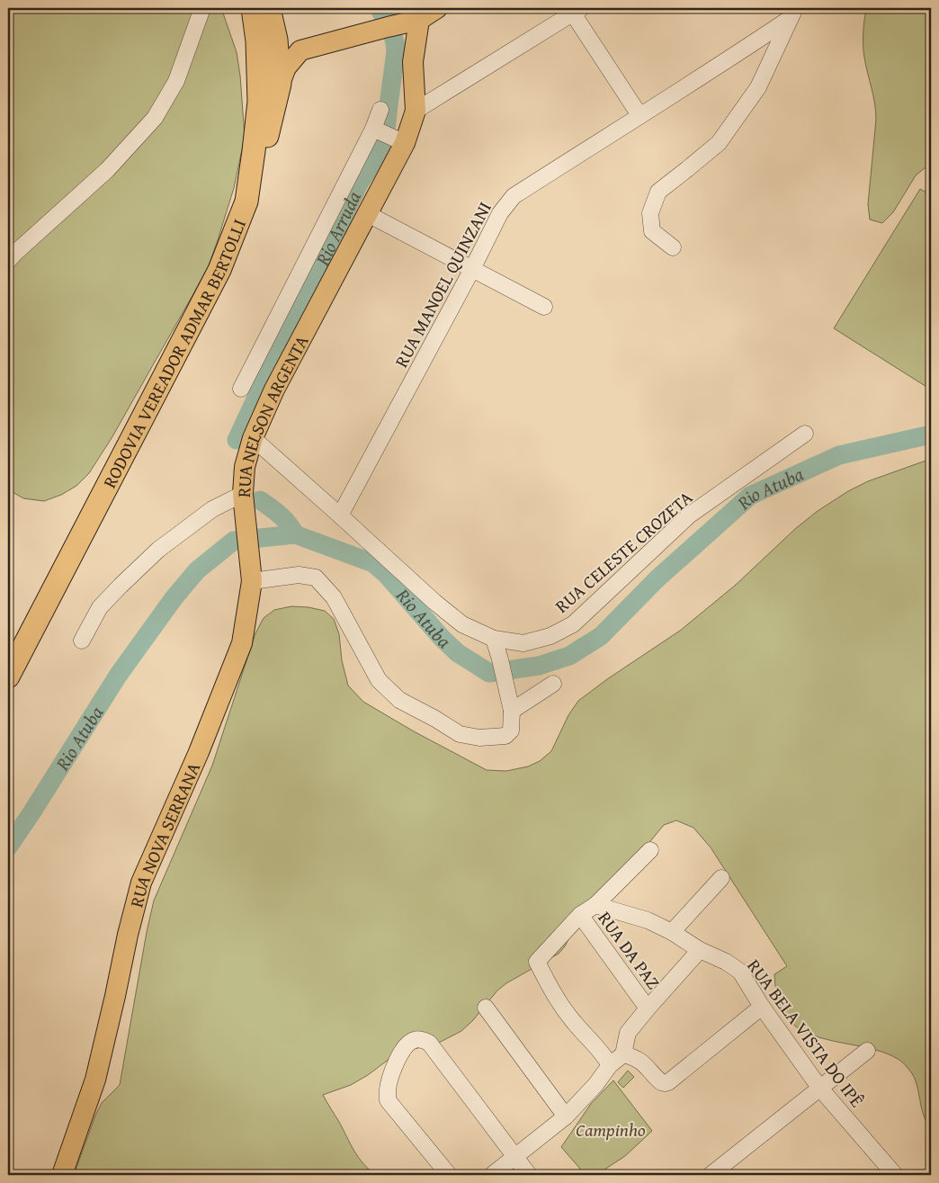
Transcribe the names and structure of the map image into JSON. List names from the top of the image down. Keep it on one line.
{"streets":{"highway":["RODOVIA VEREADOR ADMAR BERTOLLI"],"main road":["RUA NELSON ARGENTA","RUA NOVA SERRANA"],"street":["RUA MANOEL QUINZANI","RUA CELESTE CROZETA","RUA DA PAZ","RUA BELA VISTA DO IPÊ"]},"crossings":[["RUA MANOEL QUINZANI","RUA CELESTE CROZETA"],["RUA NELSON ARGENTA","RUA CELESTE CROZETA"],["RUA NELSON ARGENTA","RUA NOVA SERRANA"]],"water":["Rio Arruda","Rio Atuba"],"parks":["Campinho"]}
